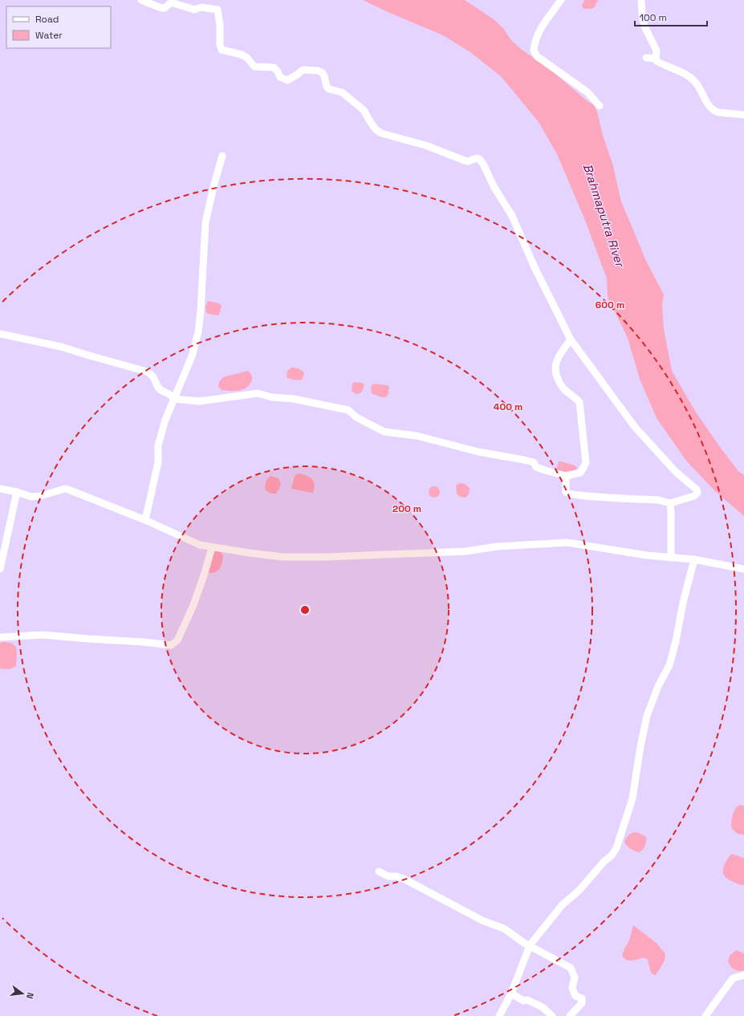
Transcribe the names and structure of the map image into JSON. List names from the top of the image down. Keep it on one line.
{"water":["Brahmaputra River"],"legend":["Road","Water"],"scale_bar":"100 m","north":"right","rings":["600 m","400 m","200 m"]}
